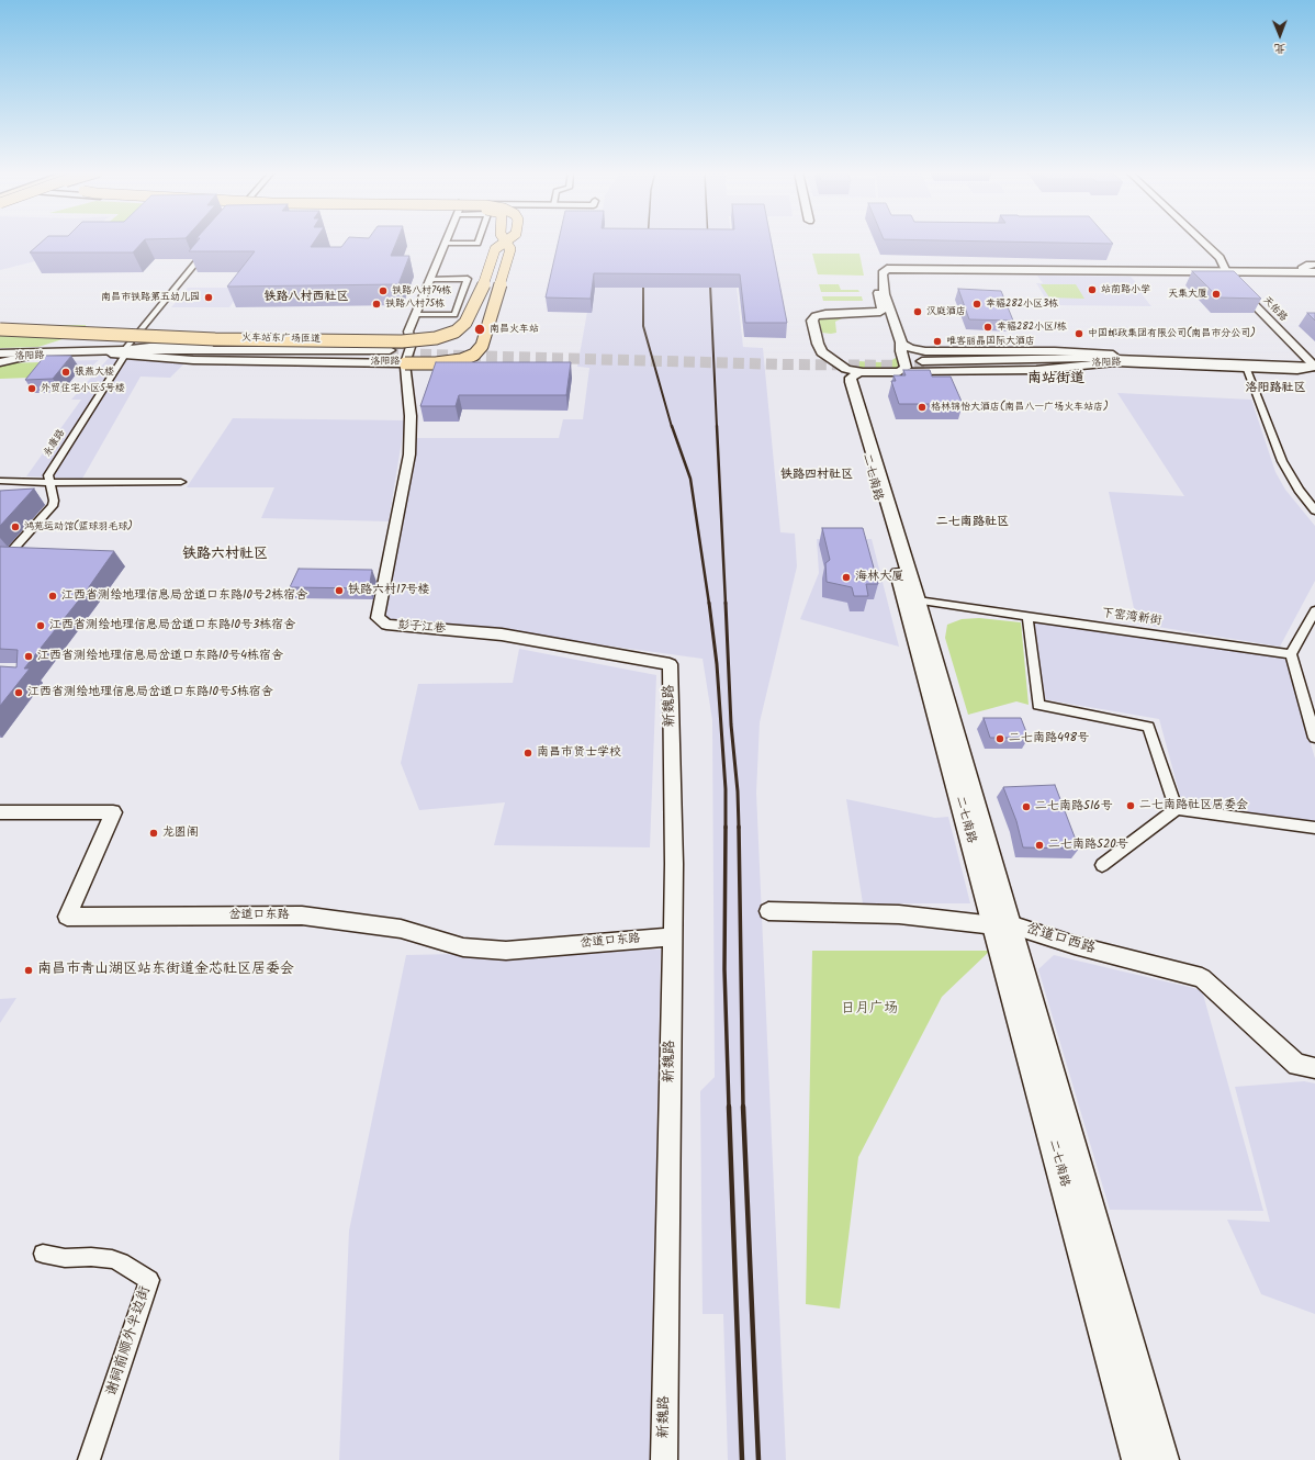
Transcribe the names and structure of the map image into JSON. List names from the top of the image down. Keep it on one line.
{"streets":{"highway":["火车站东广场匝道"],"main road":["洛阳路","二七南路"],"street":["天佑路","永康路","下窑湾新街","彭子江巷","新魏路","岔道口东路","岔道口西路","谢祠前顺外半边街"]},"crossings":[["天佑路","洛阳路"],["洛阳路","永康路"],["洛阳路","彭子江巷"],["二七南路","下窑湾新街"],["二七南路","岔道口西路"],["彭子江巷","新魏路"],["新魏路","岔道口东路"]],"districts":["铁路八村西社区","南站街道","洛阳路社区","铁路四村社区","二七南路社区","铁路六村社区"],"parks":["日月广场"],"places":["站前路小学","铁路八村74栋","天集大厦","南昌市铁路第五幼儿园","铁路八村75栋","幸福282小区3栋","汉庭酒店","幸福282小区1栋","南昌火车站","中国邮政集团有限公司(南昌市分公司)","唯客丽晶国际大酒店","银燕大楼","外贸住宅小区5号楼","格林锦怡大酒店(南昌八一广场火车站店)","鸿苑运动馆(篮球羽毛球)","海林大厦","铁路六村17号楼","江西省测绘地理信息局岔道口东路10号2栋宿舍","江西省测绘地理信息局岔道口东路10号3栋宿舍","江西省测绘地理信息局岔道口东路10号4栋宿舍","江西省测绘地理信息局岔道口东路10号5栋宿舍","二七南路498号","南昌市贤士学校","二七南路社区居委会","二七南路516号","龙图阁","二七南路520号","南昌市青山湖区站东街道金芯社区居委会"],"north":"bottom"}
